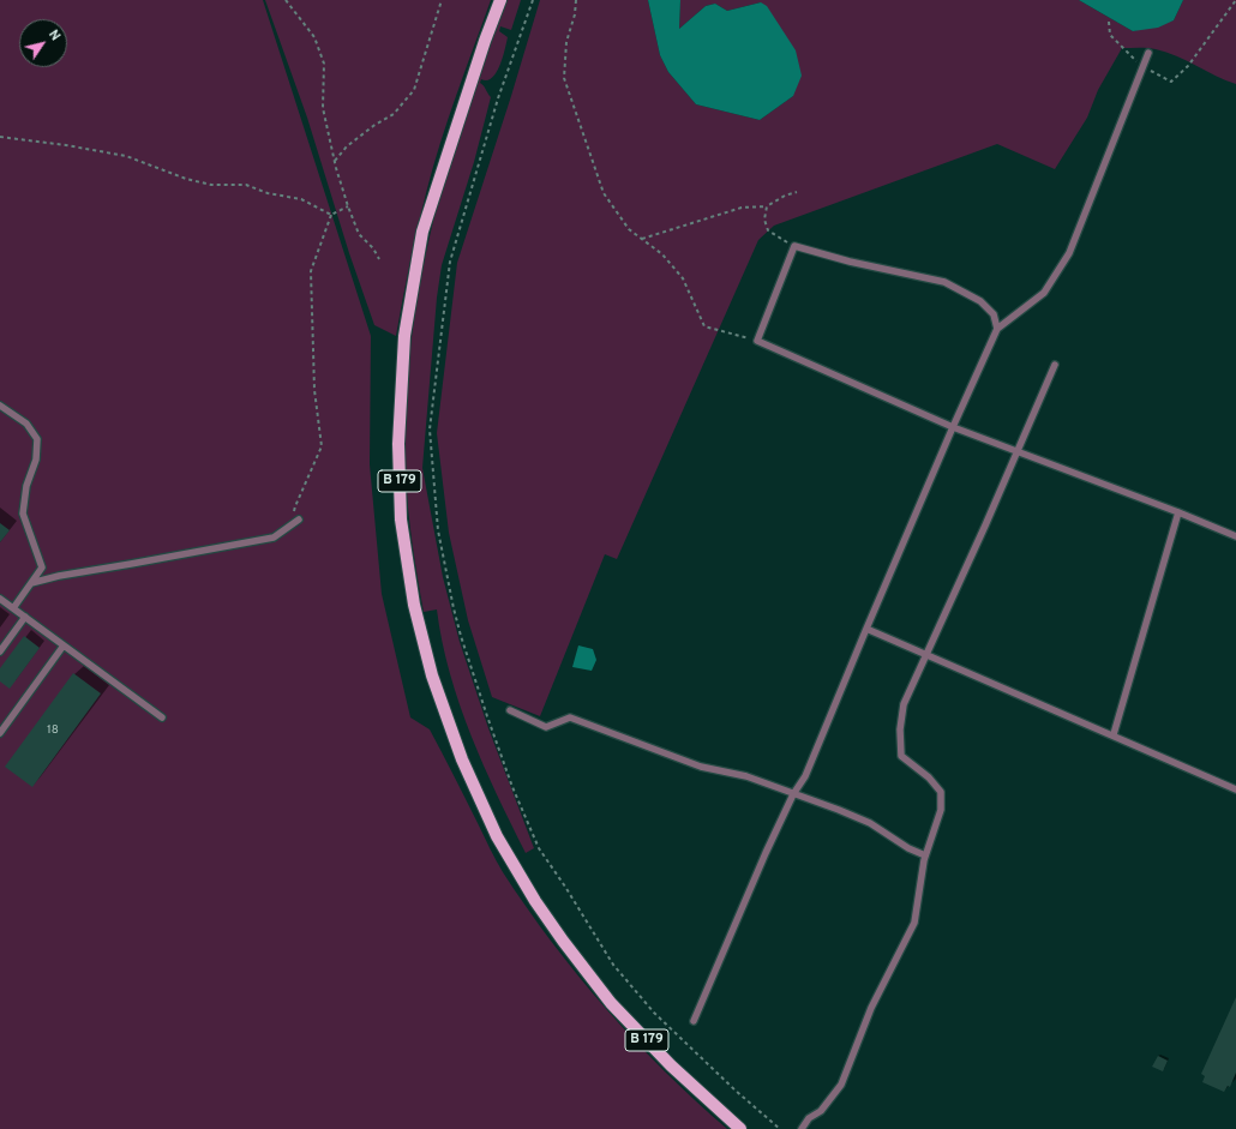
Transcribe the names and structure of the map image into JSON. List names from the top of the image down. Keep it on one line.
{"streets":{"main road":["B 179"]},"house_numbers":["18"],"north":"top right"}
